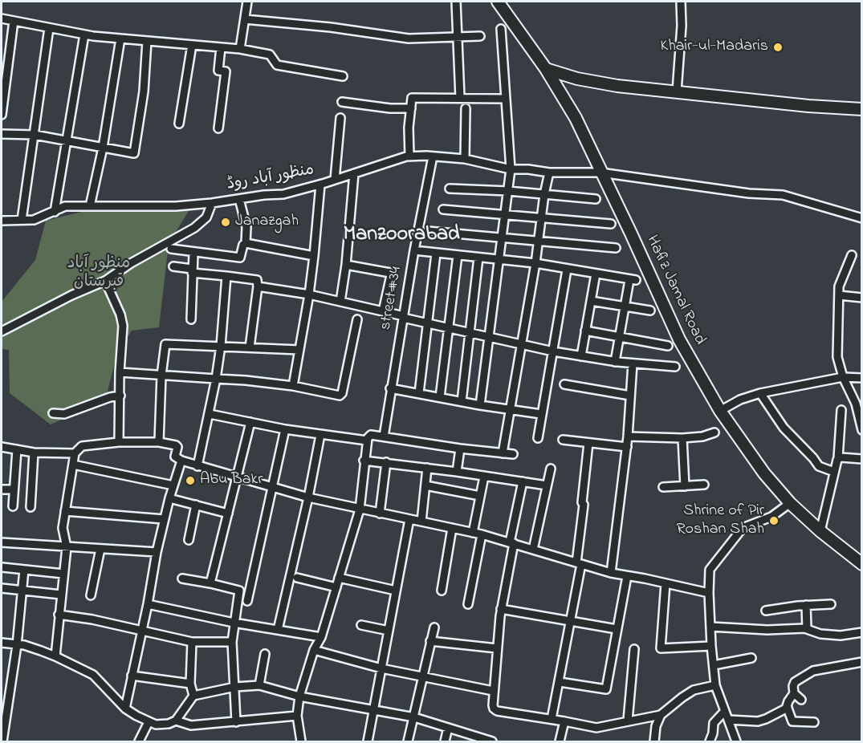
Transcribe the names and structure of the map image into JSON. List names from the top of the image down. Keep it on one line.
{"streets":{"main road":["Hafiz Jamal Road"],"street":["منظور آباد روڈ","street#34"]},"crossings":[["منظور آباد روڈ","Hafiz Jamal Road"],["منظور آباد روڈ","street#34"]],"districts":["Manzoorabad"],"parks":["منظور آباد قبرستان"],"places":["Khair-ul-Madaris","Janazgah","Abu Bakr","Shrine of Pir Roshan Shah"]}
